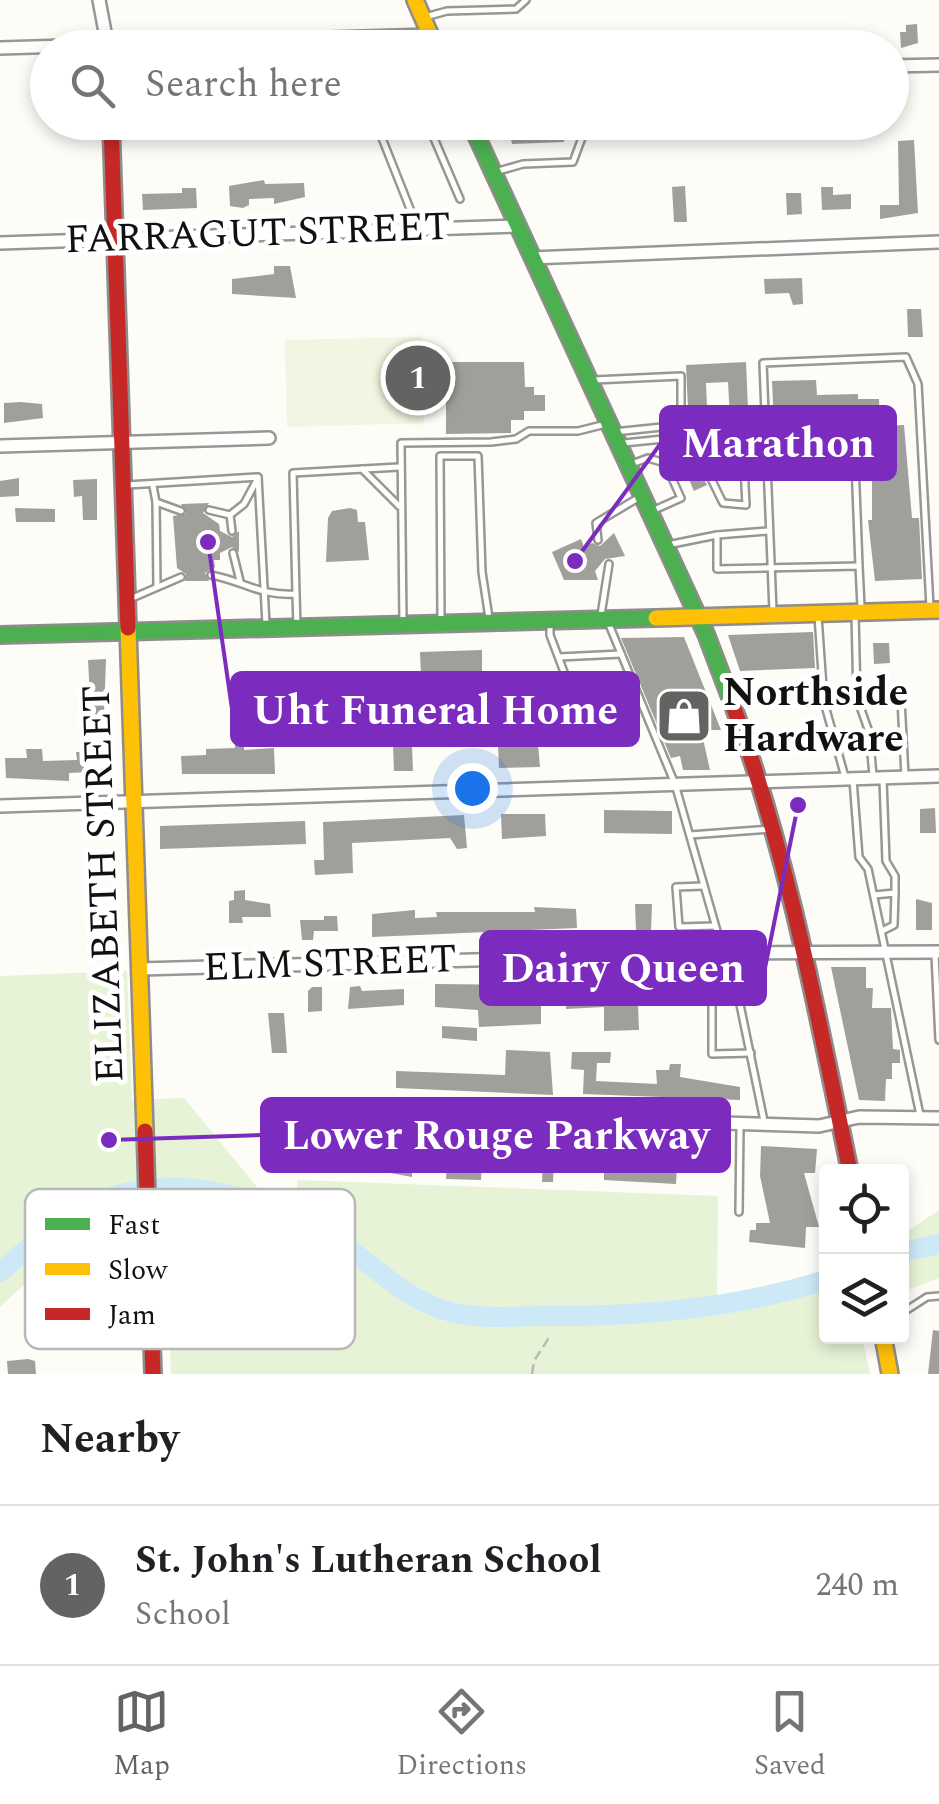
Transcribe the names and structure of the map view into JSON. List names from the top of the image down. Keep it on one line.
{"streets":{"street":["FARRAGUT STREET","ELIZABETH STREET","ELM STREET"]},"crossings":[["FARRAGUT STREET","ELIZABETH STREET"],["ELIZABETH STREET","ELM STREET"]],"places":{"other":["Uht Funeral Home","Marathon","Dairy Queen","Lower Rouge Parkway"],"shop":["Northside Hardware"]},"legend":["Fast","Slow","Jam"],"page":{"search":"Search here","pins":"1","heading":"Nearby","list":[{"mark":"1","name":"St. John's Lutheran School","note":"School","value":"240 m"}],"nav":["Map","Directions","Saved"]}}
